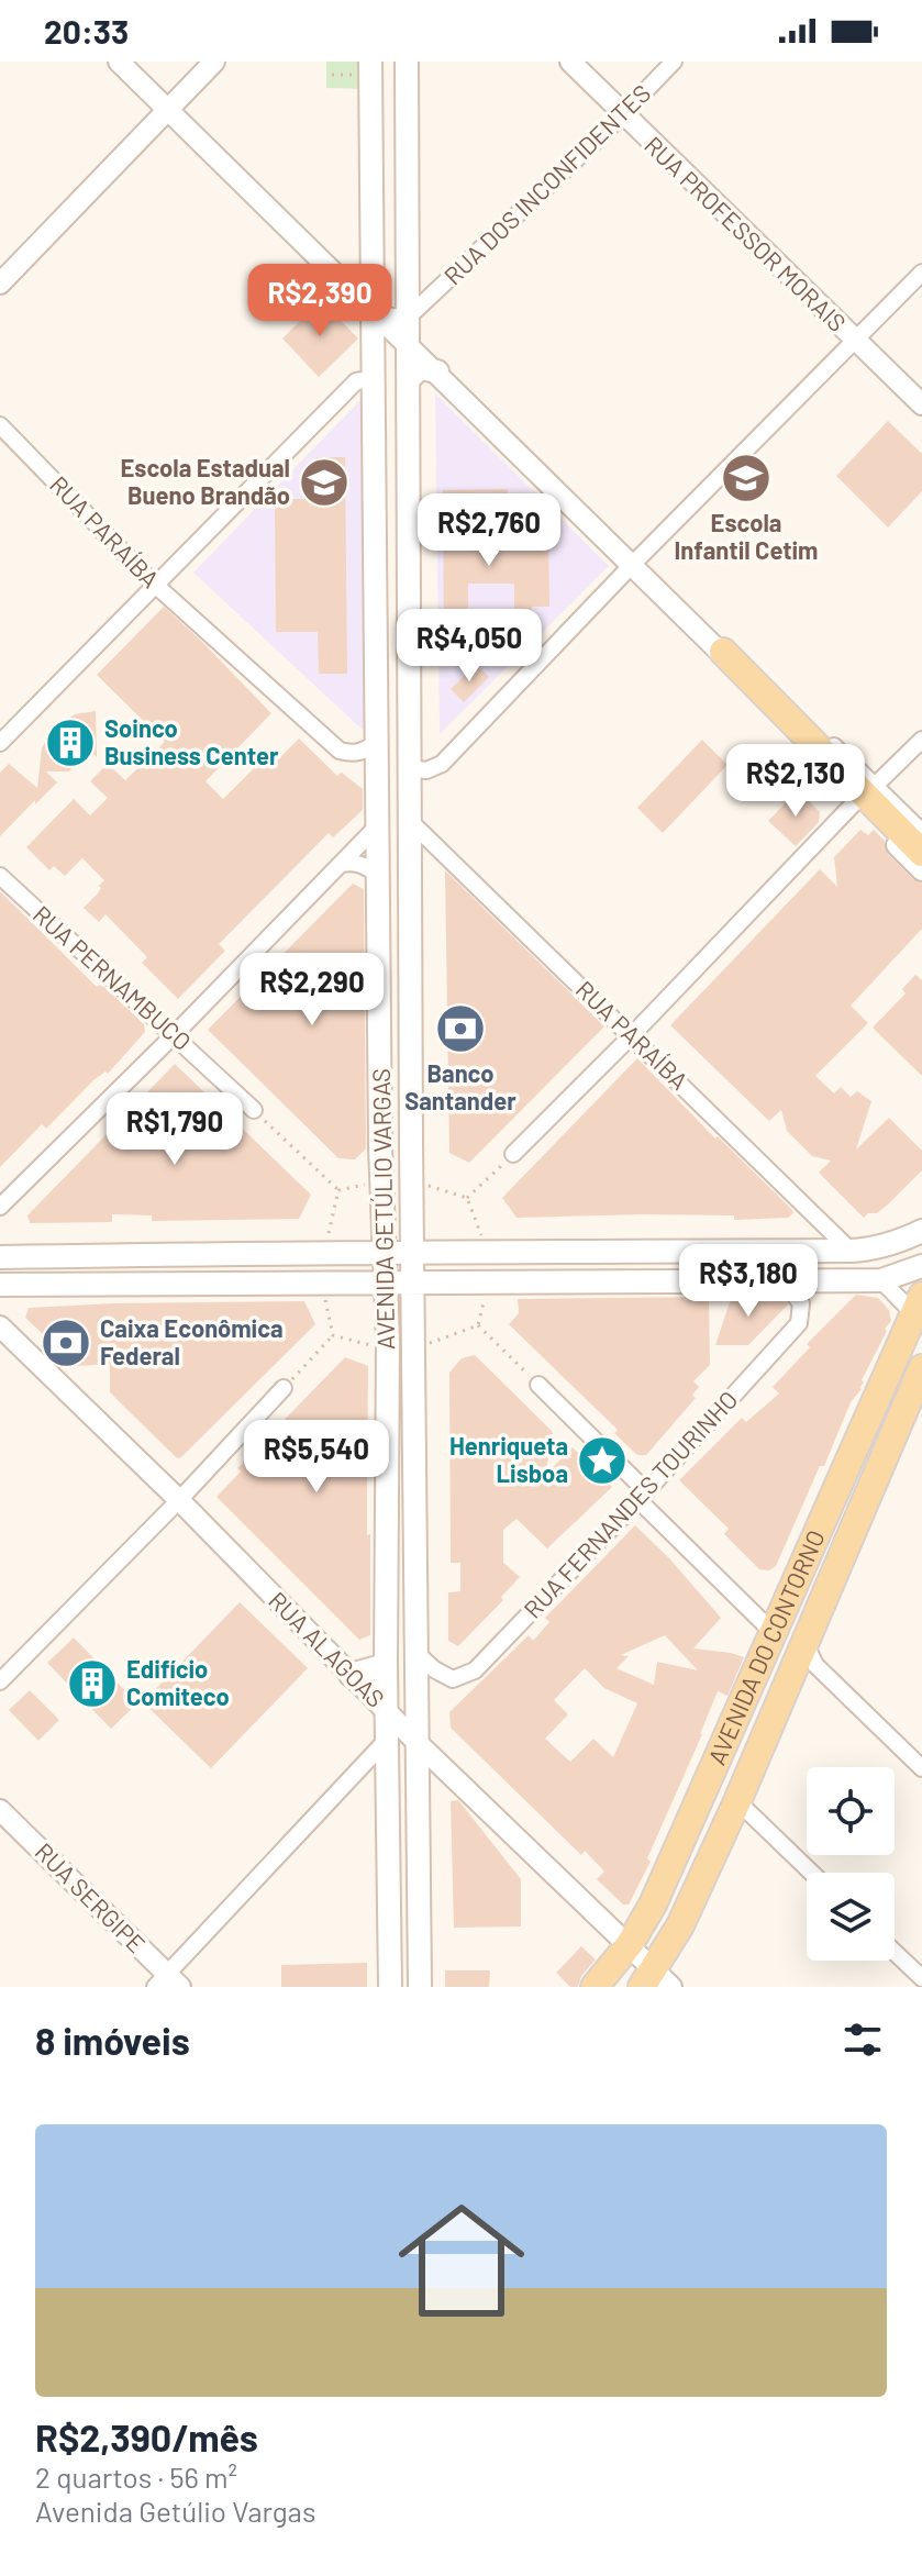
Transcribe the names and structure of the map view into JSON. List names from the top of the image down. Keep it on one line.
{"streets":{"main road":["AVENIDA GETÚLIO VARGAS","AVENIDA DO CONTORNO"],"street":["RUA DOS INCONFIDENTES","RUA PROFESSOR MORAIS","RUA PARAÍBA","RUA PERNAMBUCO","RUA FERNANDES TOURINHO","RUA ALAGOAS","RUA SERGIPE"]},"crossings":[["RUA DOS INCONFIDENTES","RUA PROFESSOR MORAIS"],["RUA DOS INCONFIDENTES","AVENIDA GETÚLIO VARGAS"],["RUA PARAÍBA","AVENIDA GETÚLIO VARGAS"],["AVENIDA GETÚLIO VARGAS","RUA FERNANDES TOURINHO"],["AVENIDA GETÚLIO VARGAS","RUA ALAGOAS"],["AVENIDA DO CONTORNO","RUA ALAGOAS"]],"places":{"school or university":["Escola Infantil Cetim","Escola Estadual Bueno Brandão"],"building":["Soinco Business Center","Edifício Comiteco"],"bank":["Banco Santander","Caixa Econômica Federal"],"place":["Henriqueta Lisboa"]},"page":{"status":"20:33","price":["R$2,390","R$2,760","R$4,050","R$2,130","R$2,290","R$1,790","R$3,180","R$5,540"],"heading":"8 imóveis","list":[{"name":"R$2,390/mês","note":"2 quartos · 56 m² · Avenida Getúlio Vargas"}]}}
